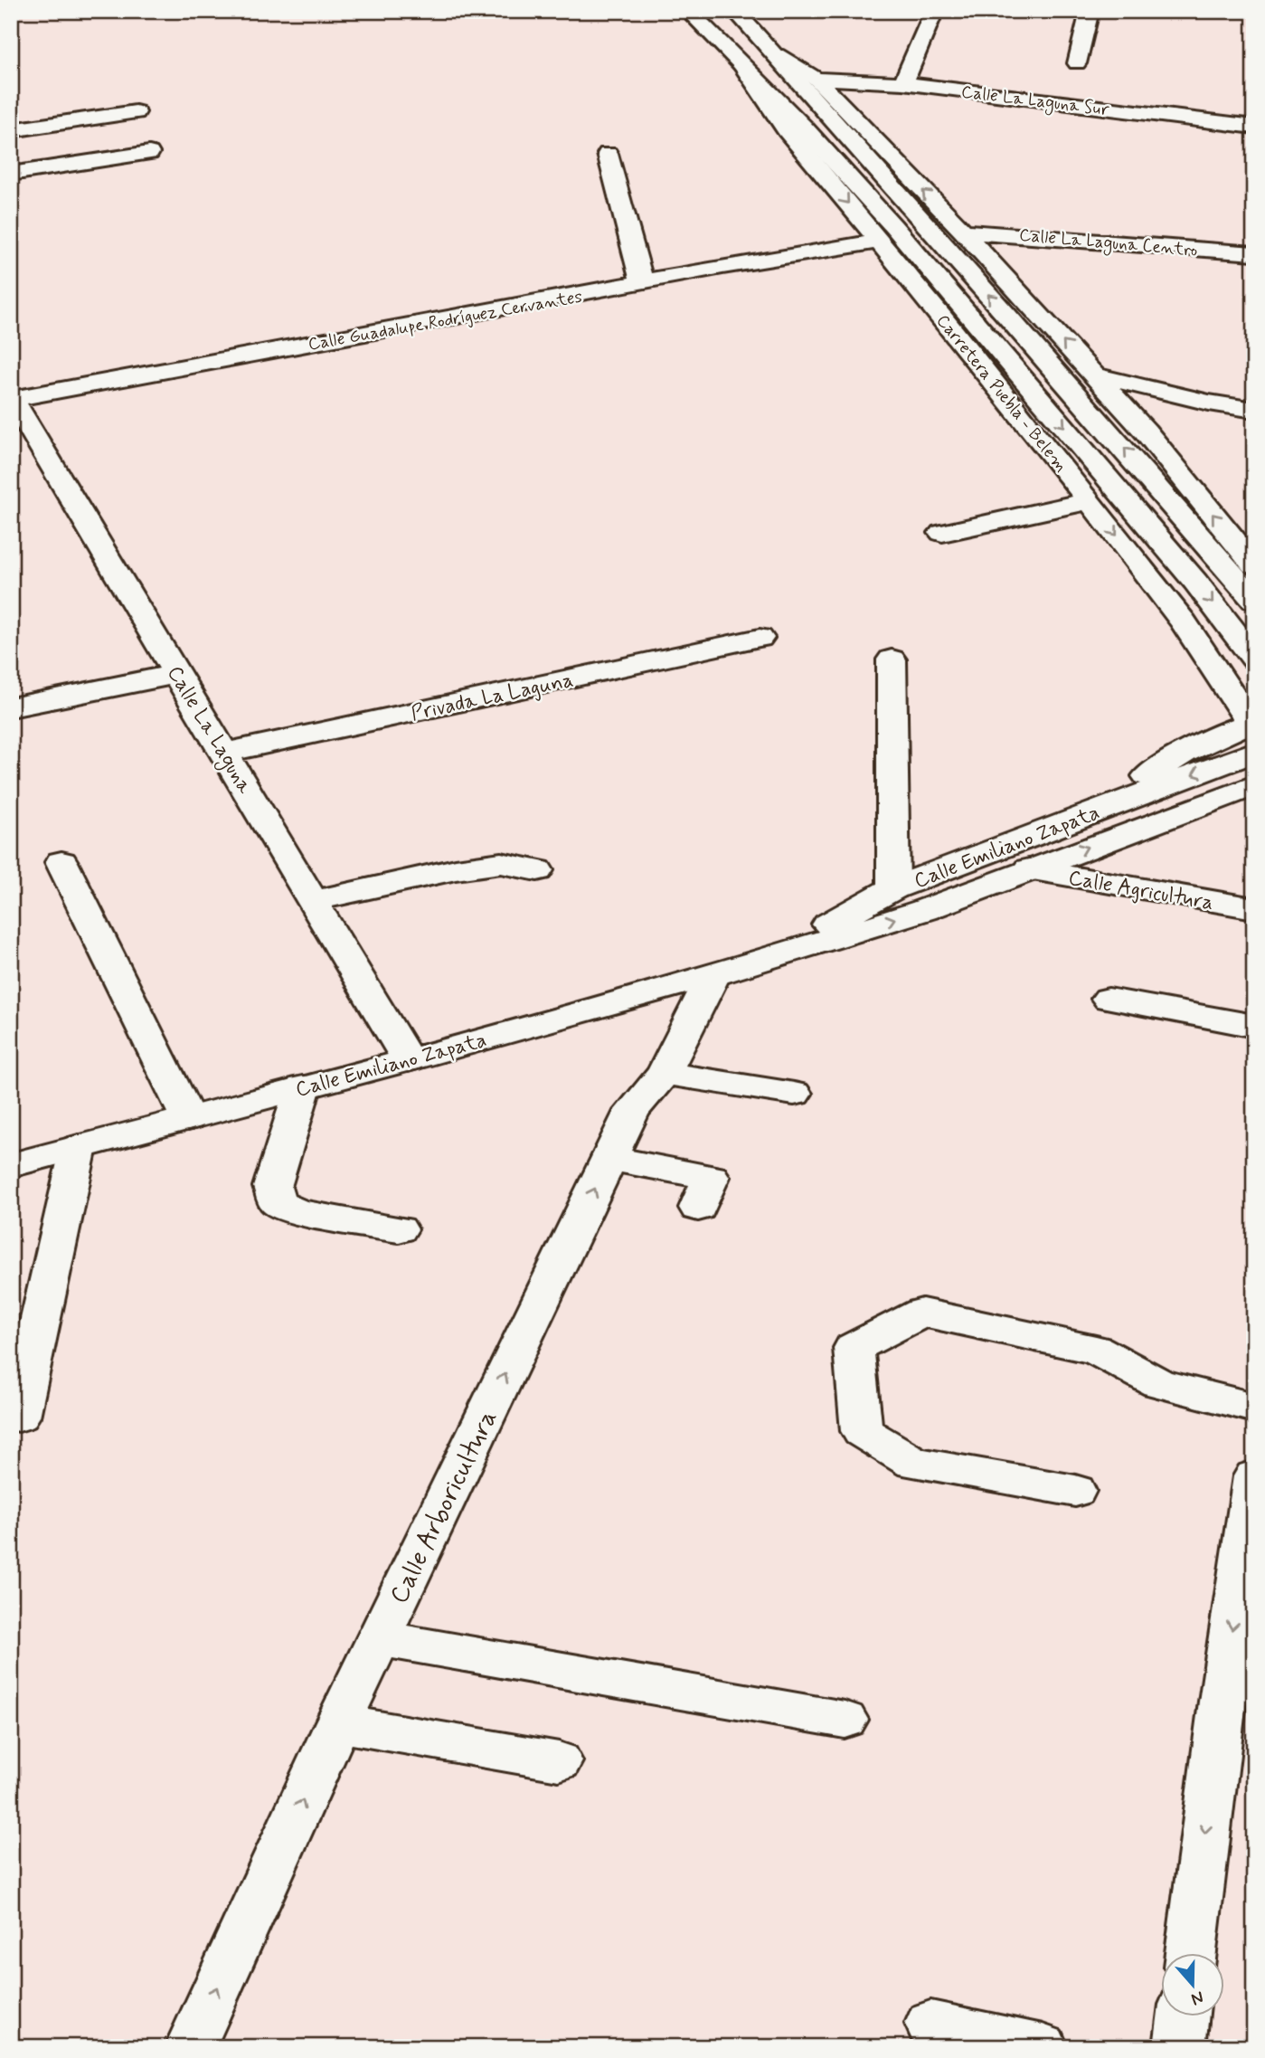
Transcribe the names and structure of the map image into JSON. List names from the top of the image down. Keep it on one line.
{"streets":{"street":["Calle La Laguna Sur","Calle La Laguna Centro","Calle Guadalupe Rodríguez Cervantes","Carretera Puebla - Belem","Privada La Laguna","Calle La Laguna","Calle Emiliano Zapata","Calle Agricultura","Calle Arboricultura"]},"crossings":[["Calle Guadalupe Rodríguez Cervantes","Carretera Puebla - Belem"],["Calle Guadalupe Rodríguez Cervantes","Calle La Laguna"],["Carretera Puebla - Belem","Calle Emiliano Zapata"],["Privada La Laguna","Calle La Laguna"],["Calle La Laguna","Calle Emiliano Zapata"],["Calle Emiliano Zapata","Calle Agricultura"],["Calle Emiliano Zapata","Calle Arboricultura"]],"one_way":["Calle Arboricultura"],"north":"bottom"}
